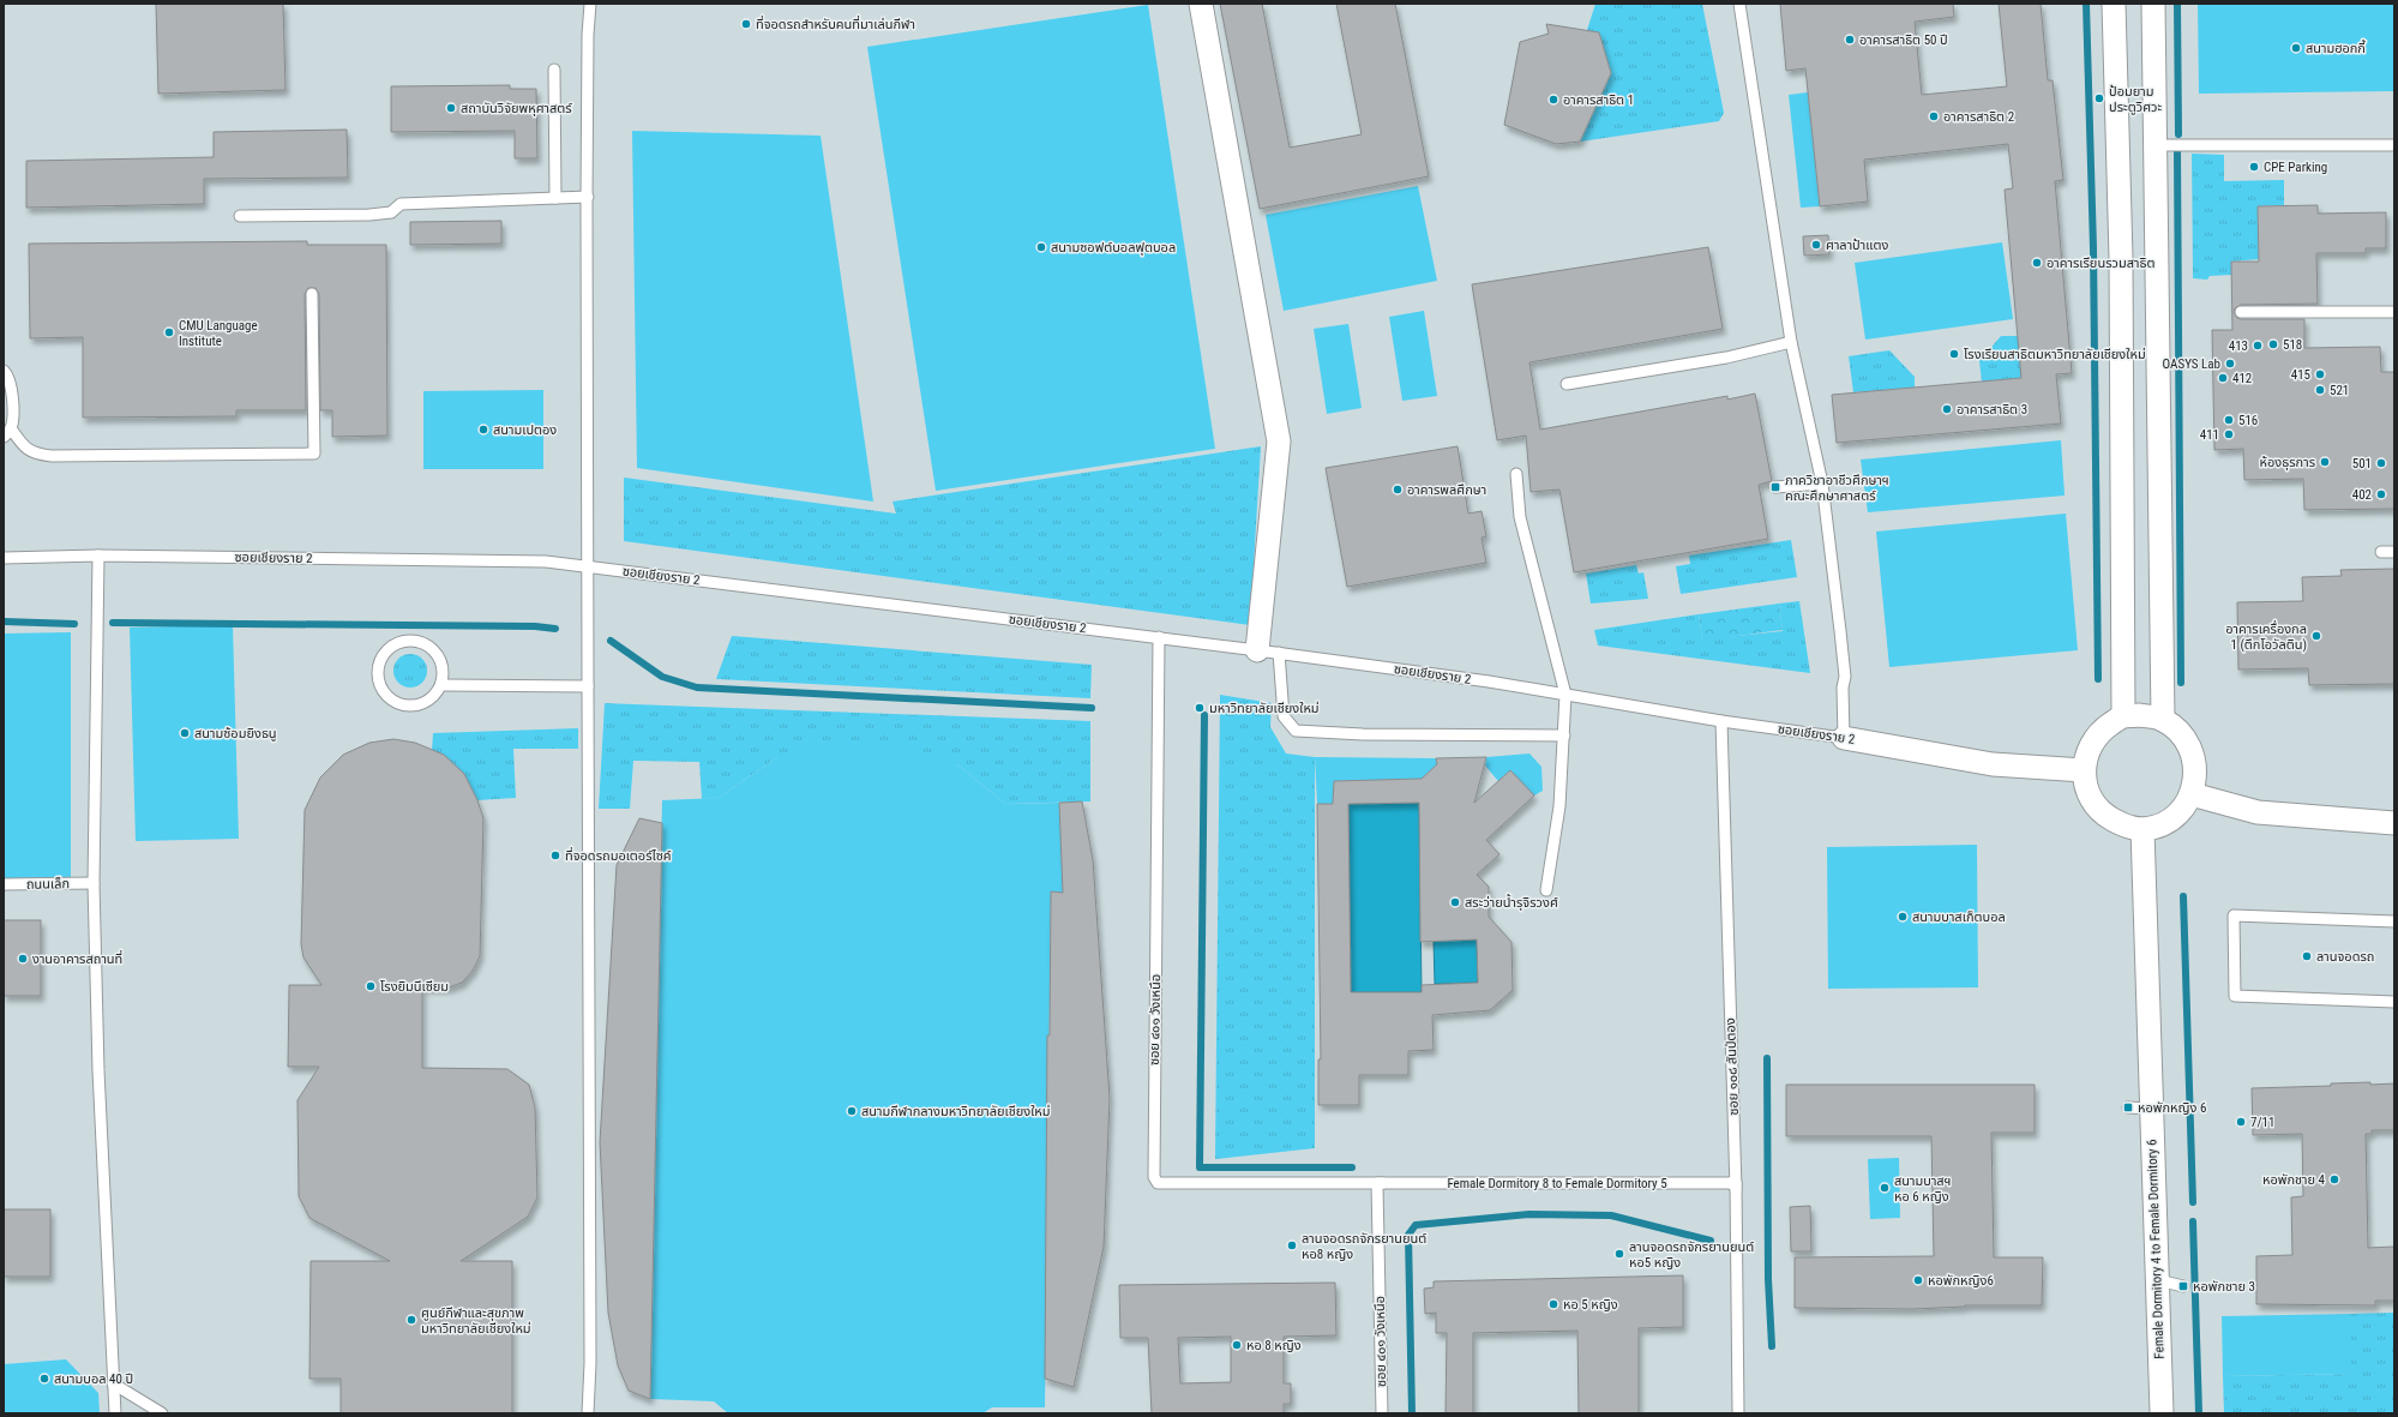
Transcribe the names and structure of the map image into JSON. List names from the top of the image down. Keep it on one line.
{"streets":{"street":["ซอยเชียงราย 2"],"lane":["ถนนเล็ก","ซอย ๔๐๑ วังเหนึอ","ซอย ๑๐๘ สันป่ตอง","Female Dormitory 4 to Female Dormitory 6"]},"crossings":[["ซอยเชียงราย 2","ซอย ๔๐๑ วังเหนึอ"],["ซอยเชียงราย 2","ซอย ๑๐๘ สันป่ตอง"],["ซอย ๔๐๑ วังเหนึอ","ซอย ๑๐๘ สันป่ตอง"]],"places":{"other":["ที่จอดรถสำหรับคนที่มาเล่นกีฬา","อาคารสาธิต 50 ปี","สนามฮอกกี้","ป้อมยาม ประตูวิศวะ","อาคารสาธิต 1","สถาบันวิจัยพหุศาสตร์","อาคารสาธิต 2","CPE Parking","ศาลาป้าแตง","สนามซอฟต์บอลฟุตบอล","อาคารเรียนรวมสาธิต","CMU Language Institute","518","413","โรงเรียนสาธิตมหาวิทยาลัยเชียงใหม่","OASYS Lab","415","412","521","อาคารสาธิต 3","516","สนามเปตอง","411","ห้องธุรการ","501","อาคารพลศึกษา","402","อาคารเครื่องกล 1 (ตึกโอวัลติน)","มหาวิทยาลัยเชียงใหม่","สนามซ้อมยิงธนู","ที่จอดรถมอเตอร์ไซค์","สระว่ายน้ำรุจิรวงศ์","สนามบาสเก็ตบอล","ลานจอดรถ","งานอาคารสถานที่","โรงยิมนีเซียม","สนามกีฬากลางมหาวิทยาลัยเชียงใหม่","7/11","หอพักชาย 4","สนามบาสฯ หอ 6 หญิง","ลานจอดรถจักรยานยนต์ หอ8 หญิง","ลานจอดรถจักรยานยนต์ หอ5 หญิง","หอพักหญิง6","หอ 5 หญิง","ศูนย์กีฬาและสุขภาพ มหาวิทยาลัยเชียงใหม่","หอ 8 หญิง","สนามบอล 40 ปี"],"transit":["ภาควิชาอาชีวศึกษาฯ คณะศึกษาศาสตร์","หอพักหญิง 6","หอพักชาย 3"]}}
